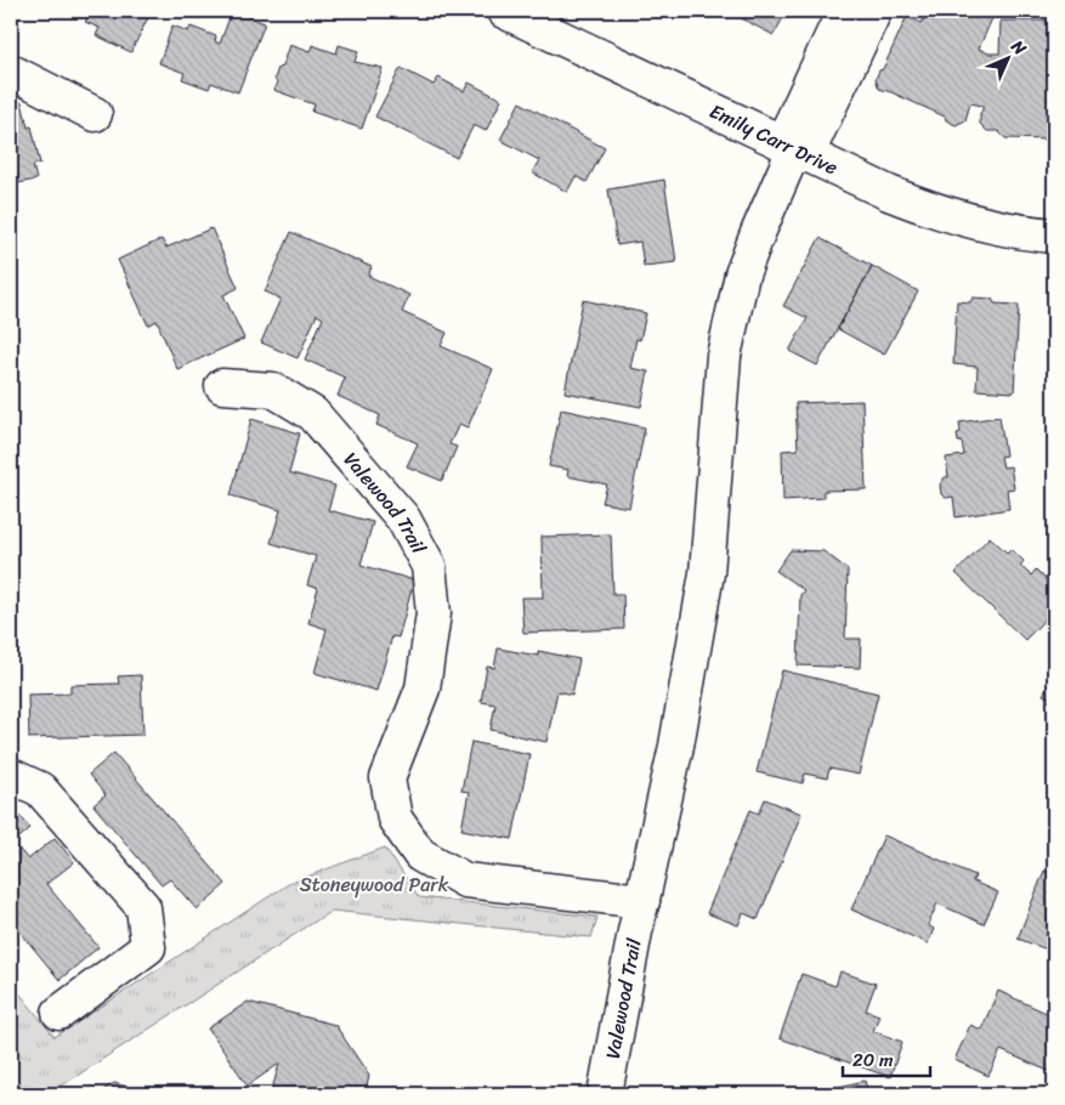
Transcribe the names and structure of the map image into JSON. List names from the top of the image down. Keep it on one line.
{"streets":{"street":["Emily Carr Drive","Valewood Trail"]},"crossings":[["Emily Carr Drive","Valewood Trail"]],"parks":["Stoneywood Park"],"scale_bar":"20 m","north":"top right"}
